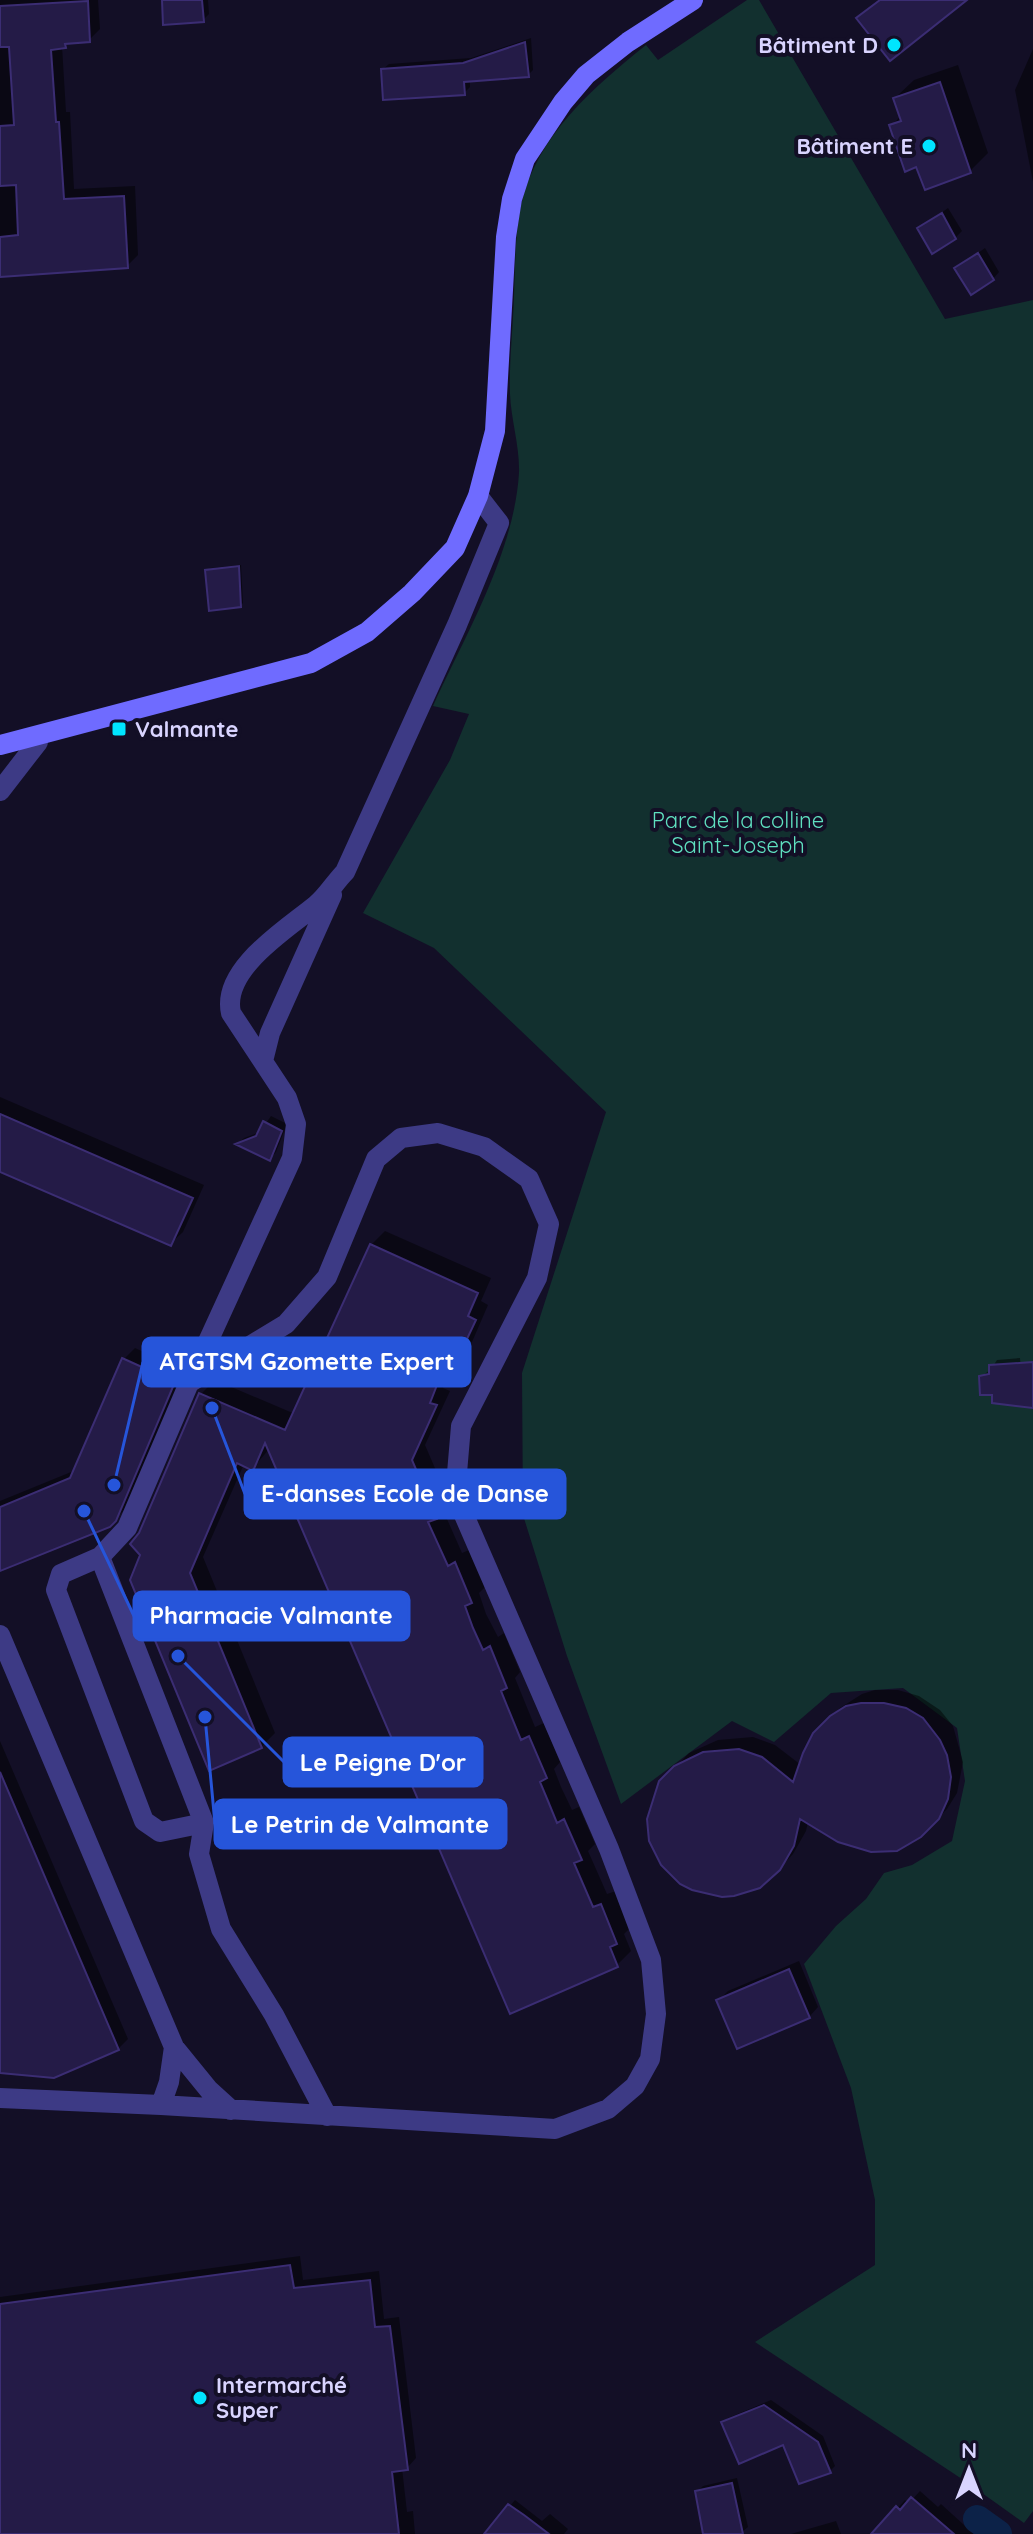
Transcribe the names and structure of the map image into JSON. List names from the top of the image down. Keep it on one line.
{"parks":["Parc de la colline Saint-Joseph"],"places":{"other":["Bâtiment D","Bâtiment E","E-danses Ecole de Danse","ATGTSM Gzomette Expert","Pharmacie Valmante","Le Peigne D'or","Le Petrin de Valmante","Intermarché Super"],"transit":["Valmante"]},"north":"top"}
